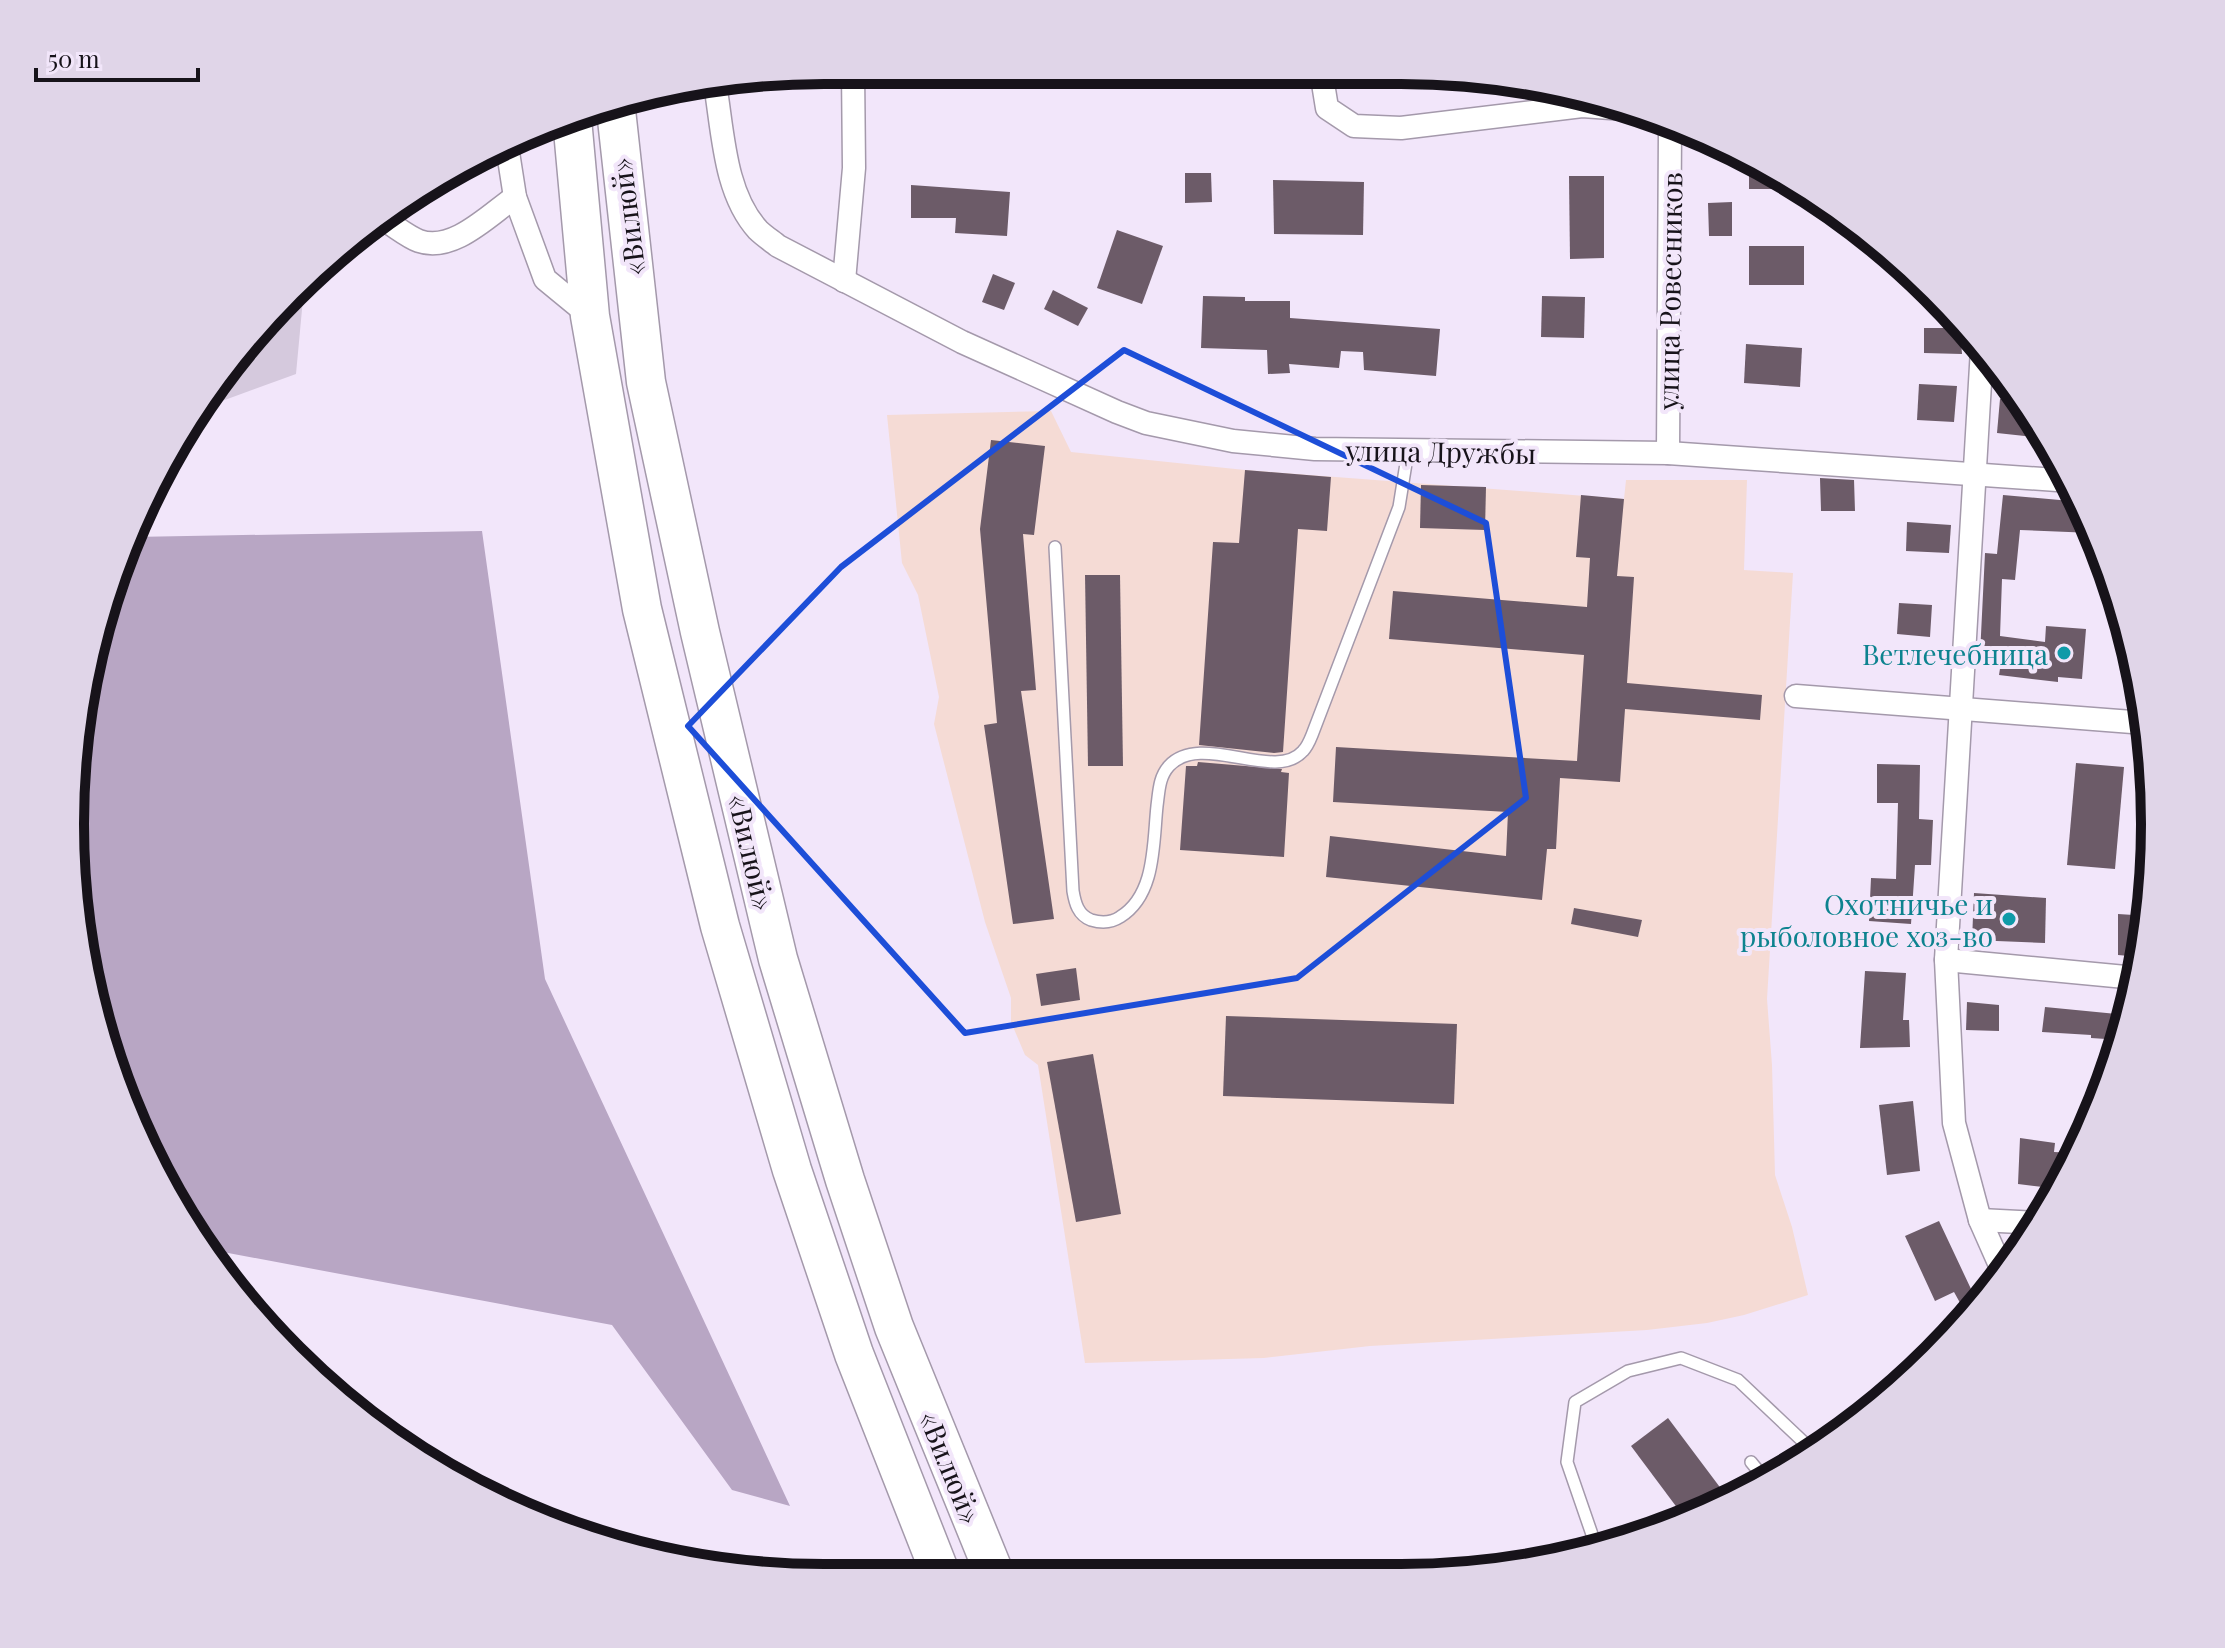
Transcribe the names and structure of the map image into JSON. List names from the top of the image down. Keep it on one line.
{"streets":{"highway":["«Вилюй»"],"street":["улица Ровесников","улица Дружбы"]},"crossings":[["улица Ровесников","улица Дружбы"]],"places":["Ветлечебница","Охотничье и рыболовное хоз-во"],"scale_bar":"50 m"}
